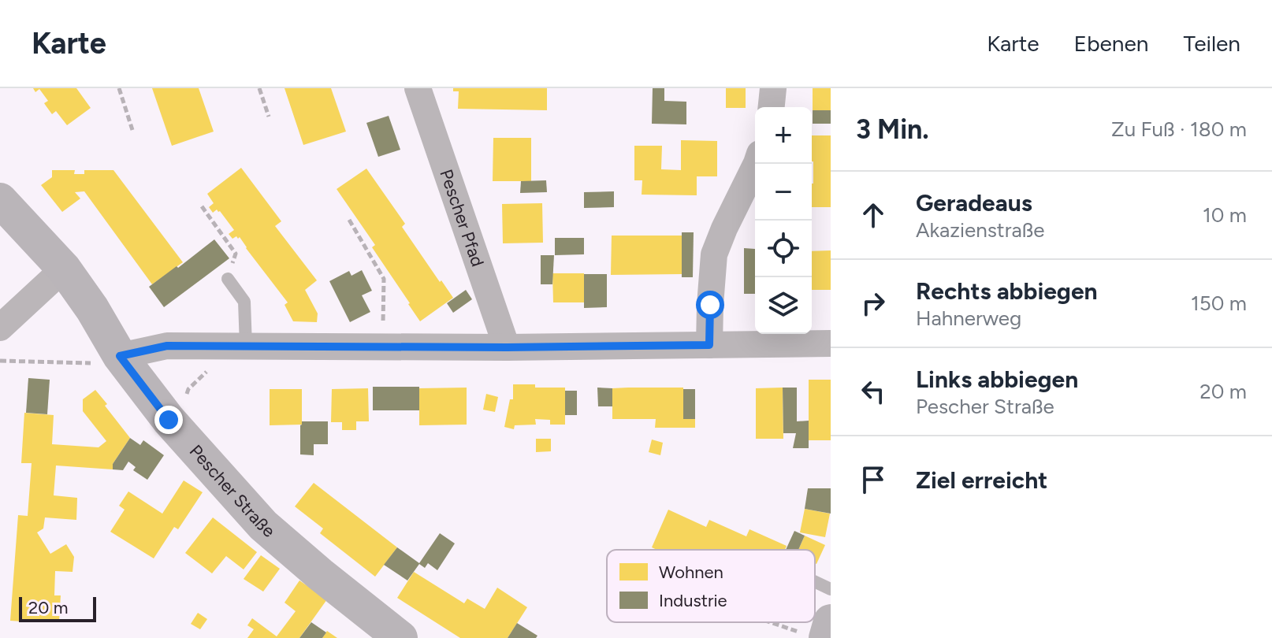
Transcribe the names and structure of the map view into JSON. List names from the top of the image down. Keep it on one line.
{"streets":{"street":["Pescher Pfad","Pescher Straße"]},"legend":["Wohnen","Industrie"],"scale_bar":"20 m","page":{"header":"Karte","nav":["Karte","Ebenen","Teilen"],"heading":["3 Min.","Zu Fuß · 180 m"],"map_buttons":["+","−"],"list":[["Geradeaus","Akazienstraße","10 m"],["Rechts abbiegen","Hahnerweg","150 m"],["Links abbiegen","Pescher Straße","20 m"],"Ziel erreicht"],"scale":"20 m"}}
